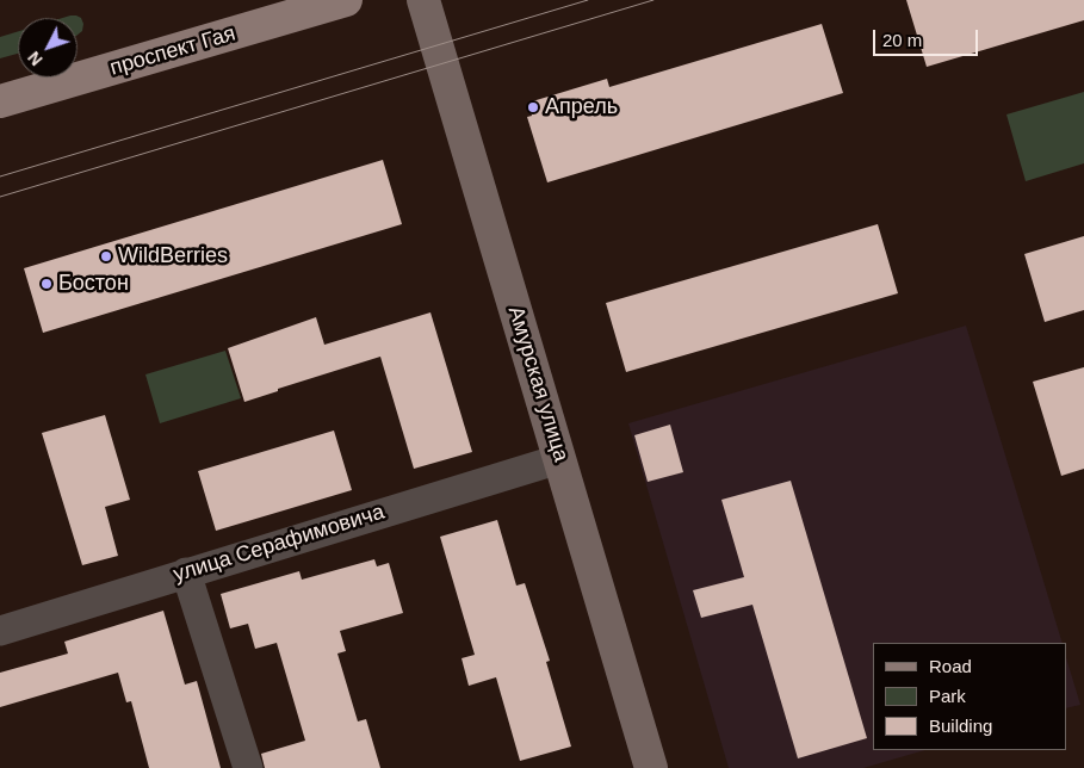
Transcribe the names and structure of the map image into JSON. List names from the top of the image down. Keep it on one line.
{"streets":{"main road":["проспект Гая"],"street":["Амурская улица","улица Серафимовича"]},"crossings":[["Амурская улица","улица Серафимовича"]],"places":["Апрель","WildBerries","Бостон"],"legend":["Road","Park","Building"],"scale_bar":"20 m","north":"bottom left"}
